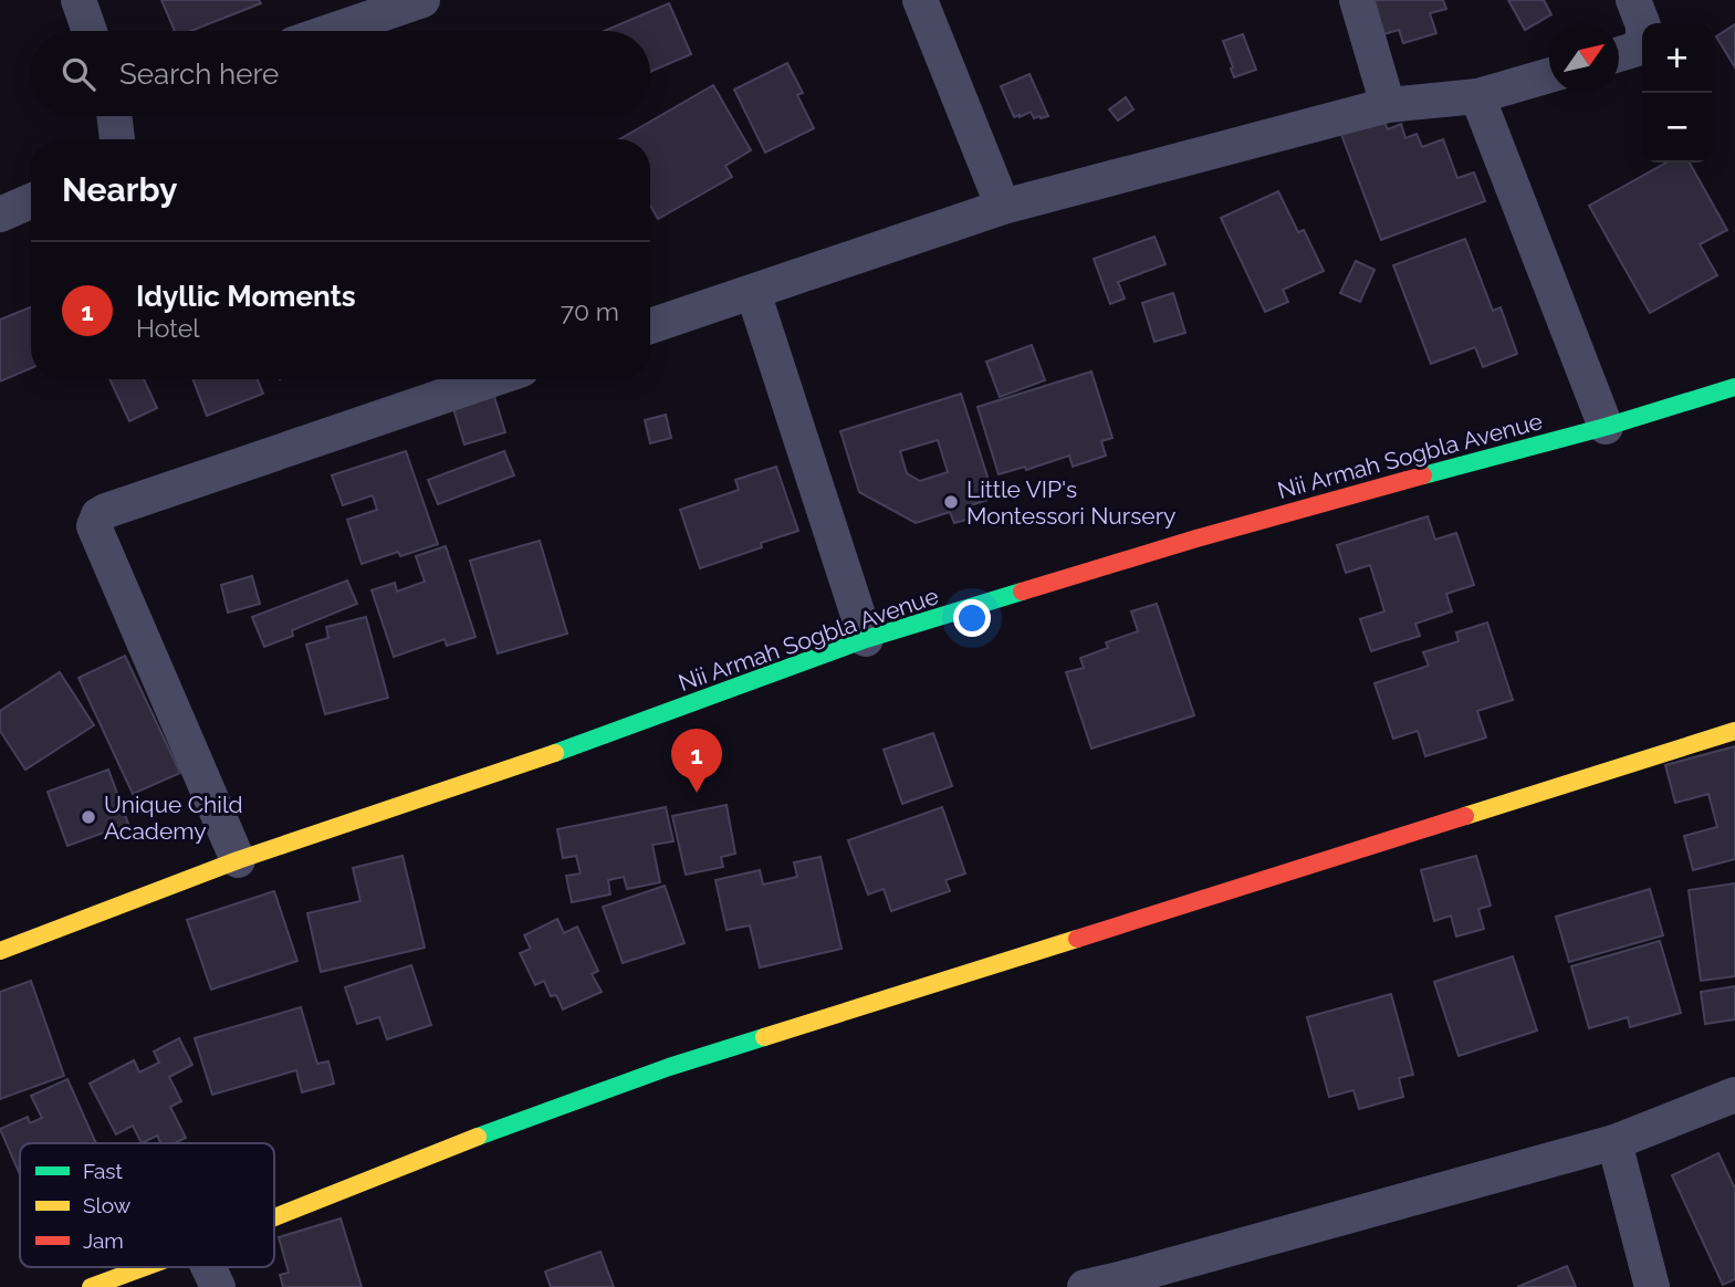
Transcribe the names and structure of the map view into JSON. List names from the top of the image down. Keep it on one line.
{"streets":{"street":["Nii Armah Sogbla Avenue"]},"places":["Little VIP's Montessori Nursery","Unique Child Academy"],"legend":["Fast","Slow","Jam"],"north":"top right","page":{"map_buttons":["+","−"],"search":"Search here","heading":"Nearby","list":[{"mark":"1","name":"Idyllic Moments","note":"Hotel","value":"70 m"}],"pins":"1"}}
